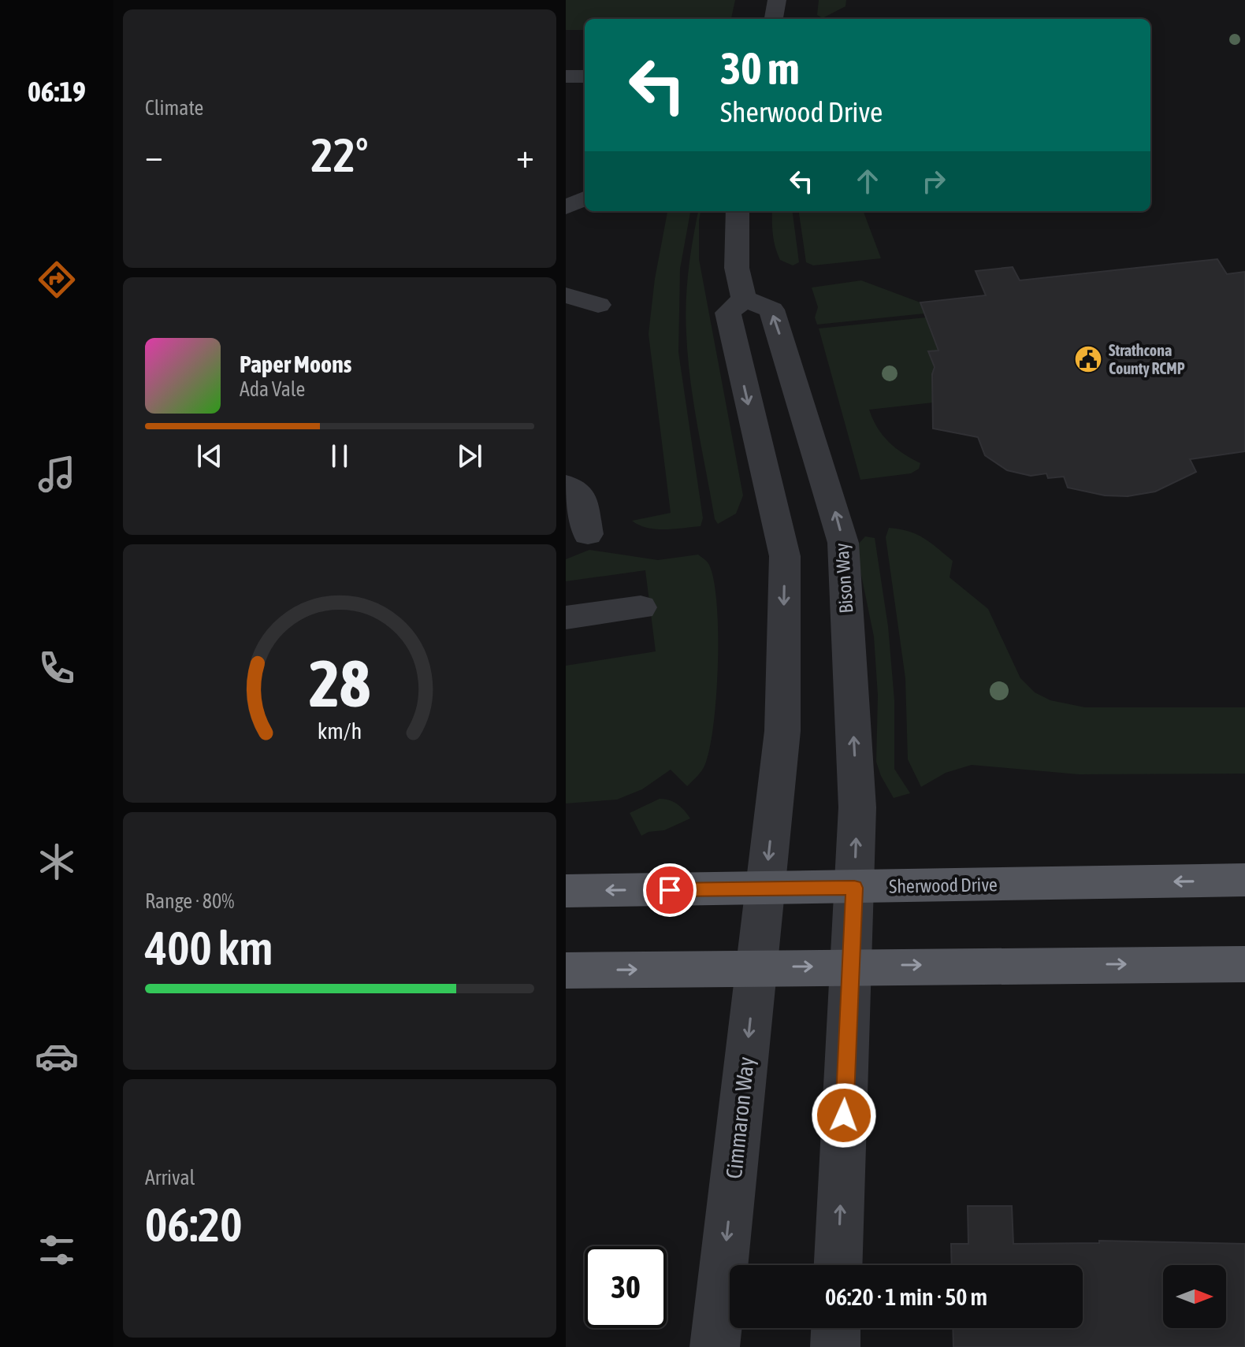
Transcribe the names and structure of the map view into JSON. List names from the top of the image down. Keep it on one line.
{"streets":{"main road":["Sherwood Drive"],"street":["Bison Way","Cimmaron Way"]},"crossings":[["Bison Way","Sherwood Drive"],["Sherwood Drive","Cimmaron Way"]],"places":{"public building":["Strathcona County RCMP"]},"north":"right","page":{"tabs":"06:19","tile":["Climate",["Range · 80%","400 km"],["Arrival","06:20"]],"turn":["30 m","Sherwood Drive"],"heat":["−","22°","+"],"song":["Paper Moons","Ada Vale"],"limit":"30","trip":"06:20 · 1 min · 50 m","gauge":["28","km/h"]}}
